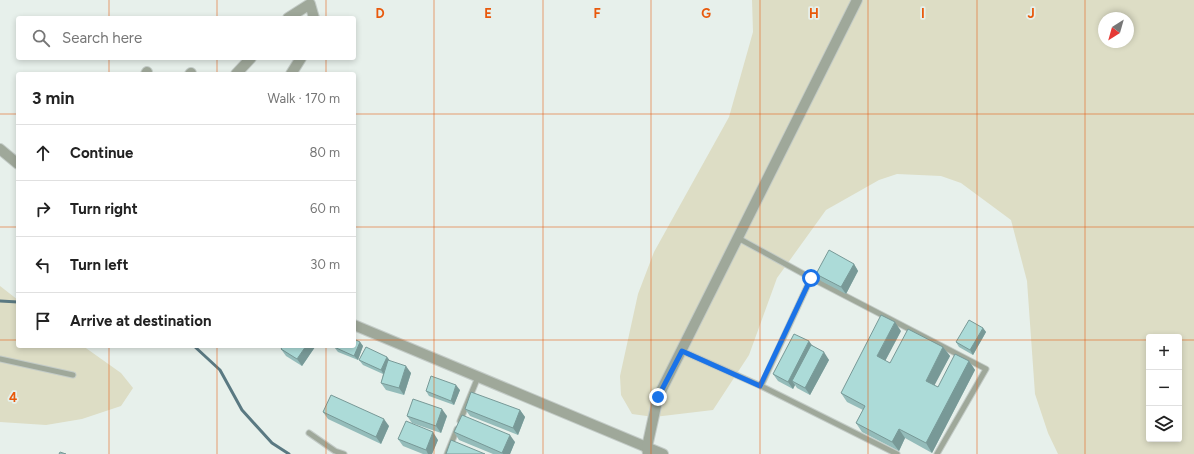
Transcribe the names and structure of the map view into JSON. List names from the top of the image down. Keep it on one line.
{"north":"bottom left","page":{"search":"Search here","heading":["3 min","Walk · 170 m"],"list":[["Continue","80 m"],["Turn right","60 m"],["Turn left","30 m"],"Arrive at destination"],"map_buttons":["+","−"]},"grid":{"columns":["D","E","F","G","H","I","J"],"rows":["4"]}}
